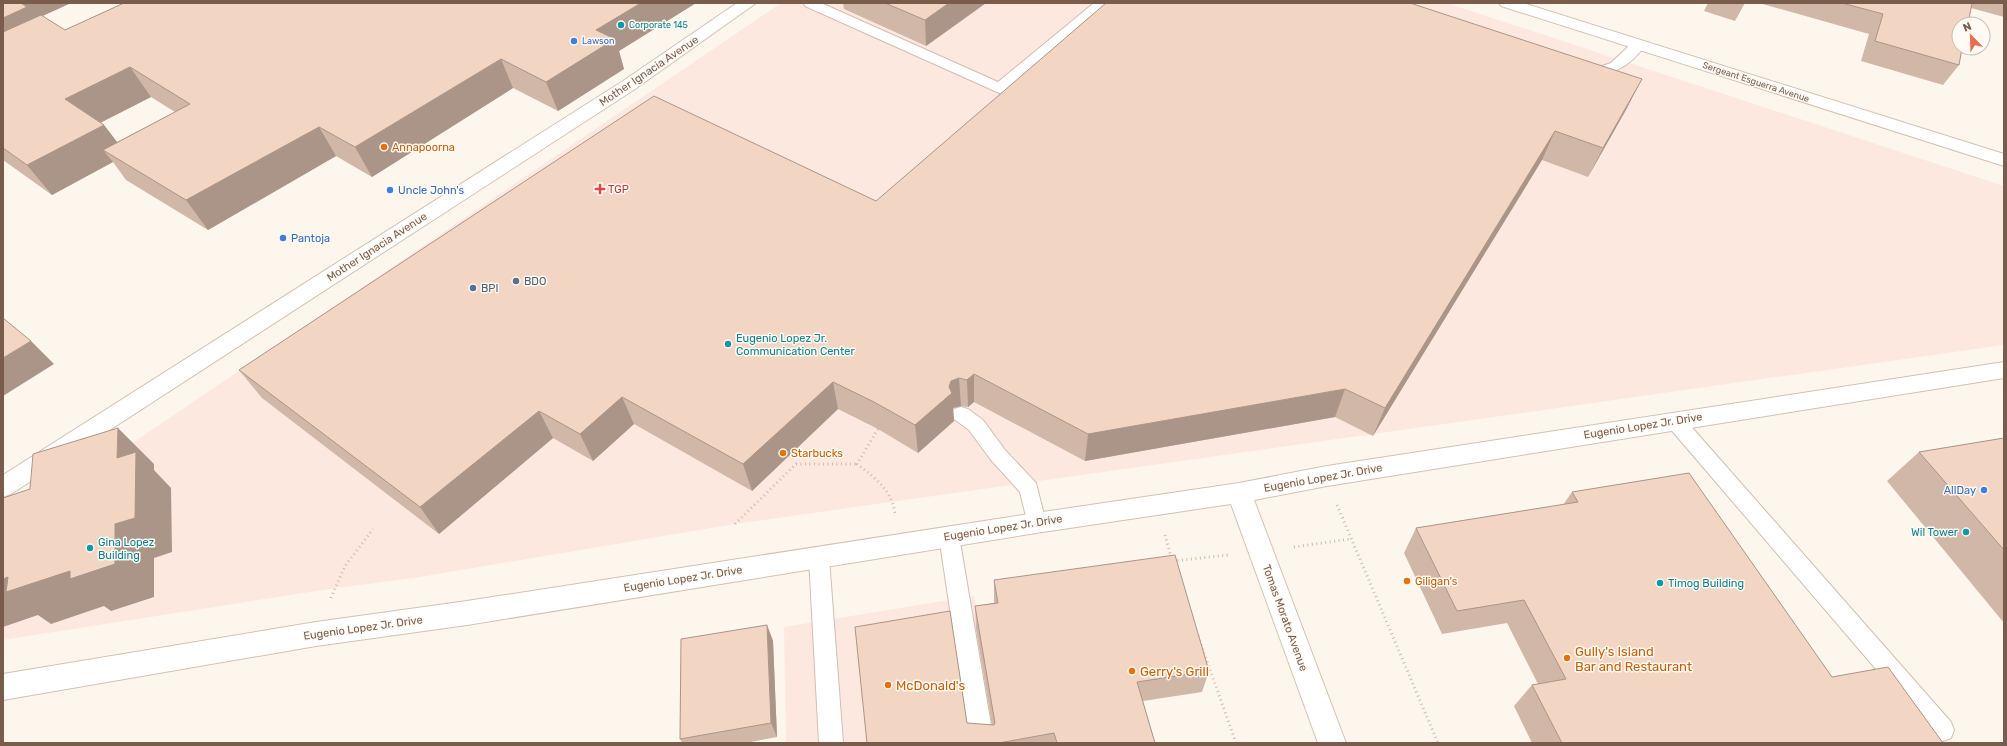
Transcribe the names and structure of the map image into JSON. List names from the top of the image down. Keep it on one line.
{"streets":{"street":["Mother Ignacia Avenue","Sergeant Esguerra Avenue","Eugenio Lopez Jr. Drive","Tomas Morato Avenue"]},"crossings":[["Eugenio Lopez Jr. Drive","Tomas Morato Avenue"]],"places":{"other":["Corporate 145","Lawson","Annapoorna","Uncle John's","Pantoja","BDO","BPI","Eugenio Lopez Jr. Communication Center","Starbucks","AllDay","Wil Tower","Gina Lopez Building","Giligan's","Timog Building","Gully's Island Bar and Restaurant","Gerry's Grill","McDonald's"],"health":["TGP"]},"north":"top left"}
